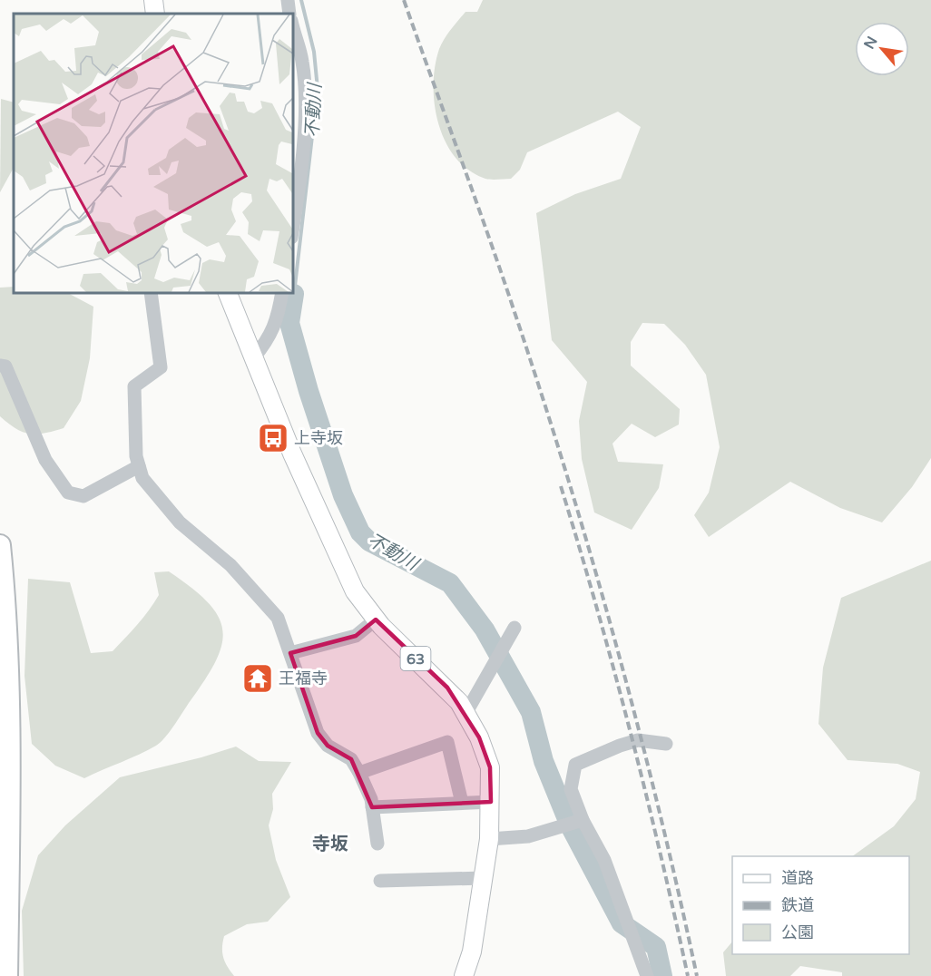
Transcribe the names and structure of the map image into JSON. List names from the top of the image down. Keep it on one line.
{"streets":{"main road":["63"]},"districts":["寺坂"],"water":["不動川"],"places":{"bus stop":["上寺坂"],"temple":["王福寺"]},"legend":["道路","鉄道","公園"],"north":"top left"}
